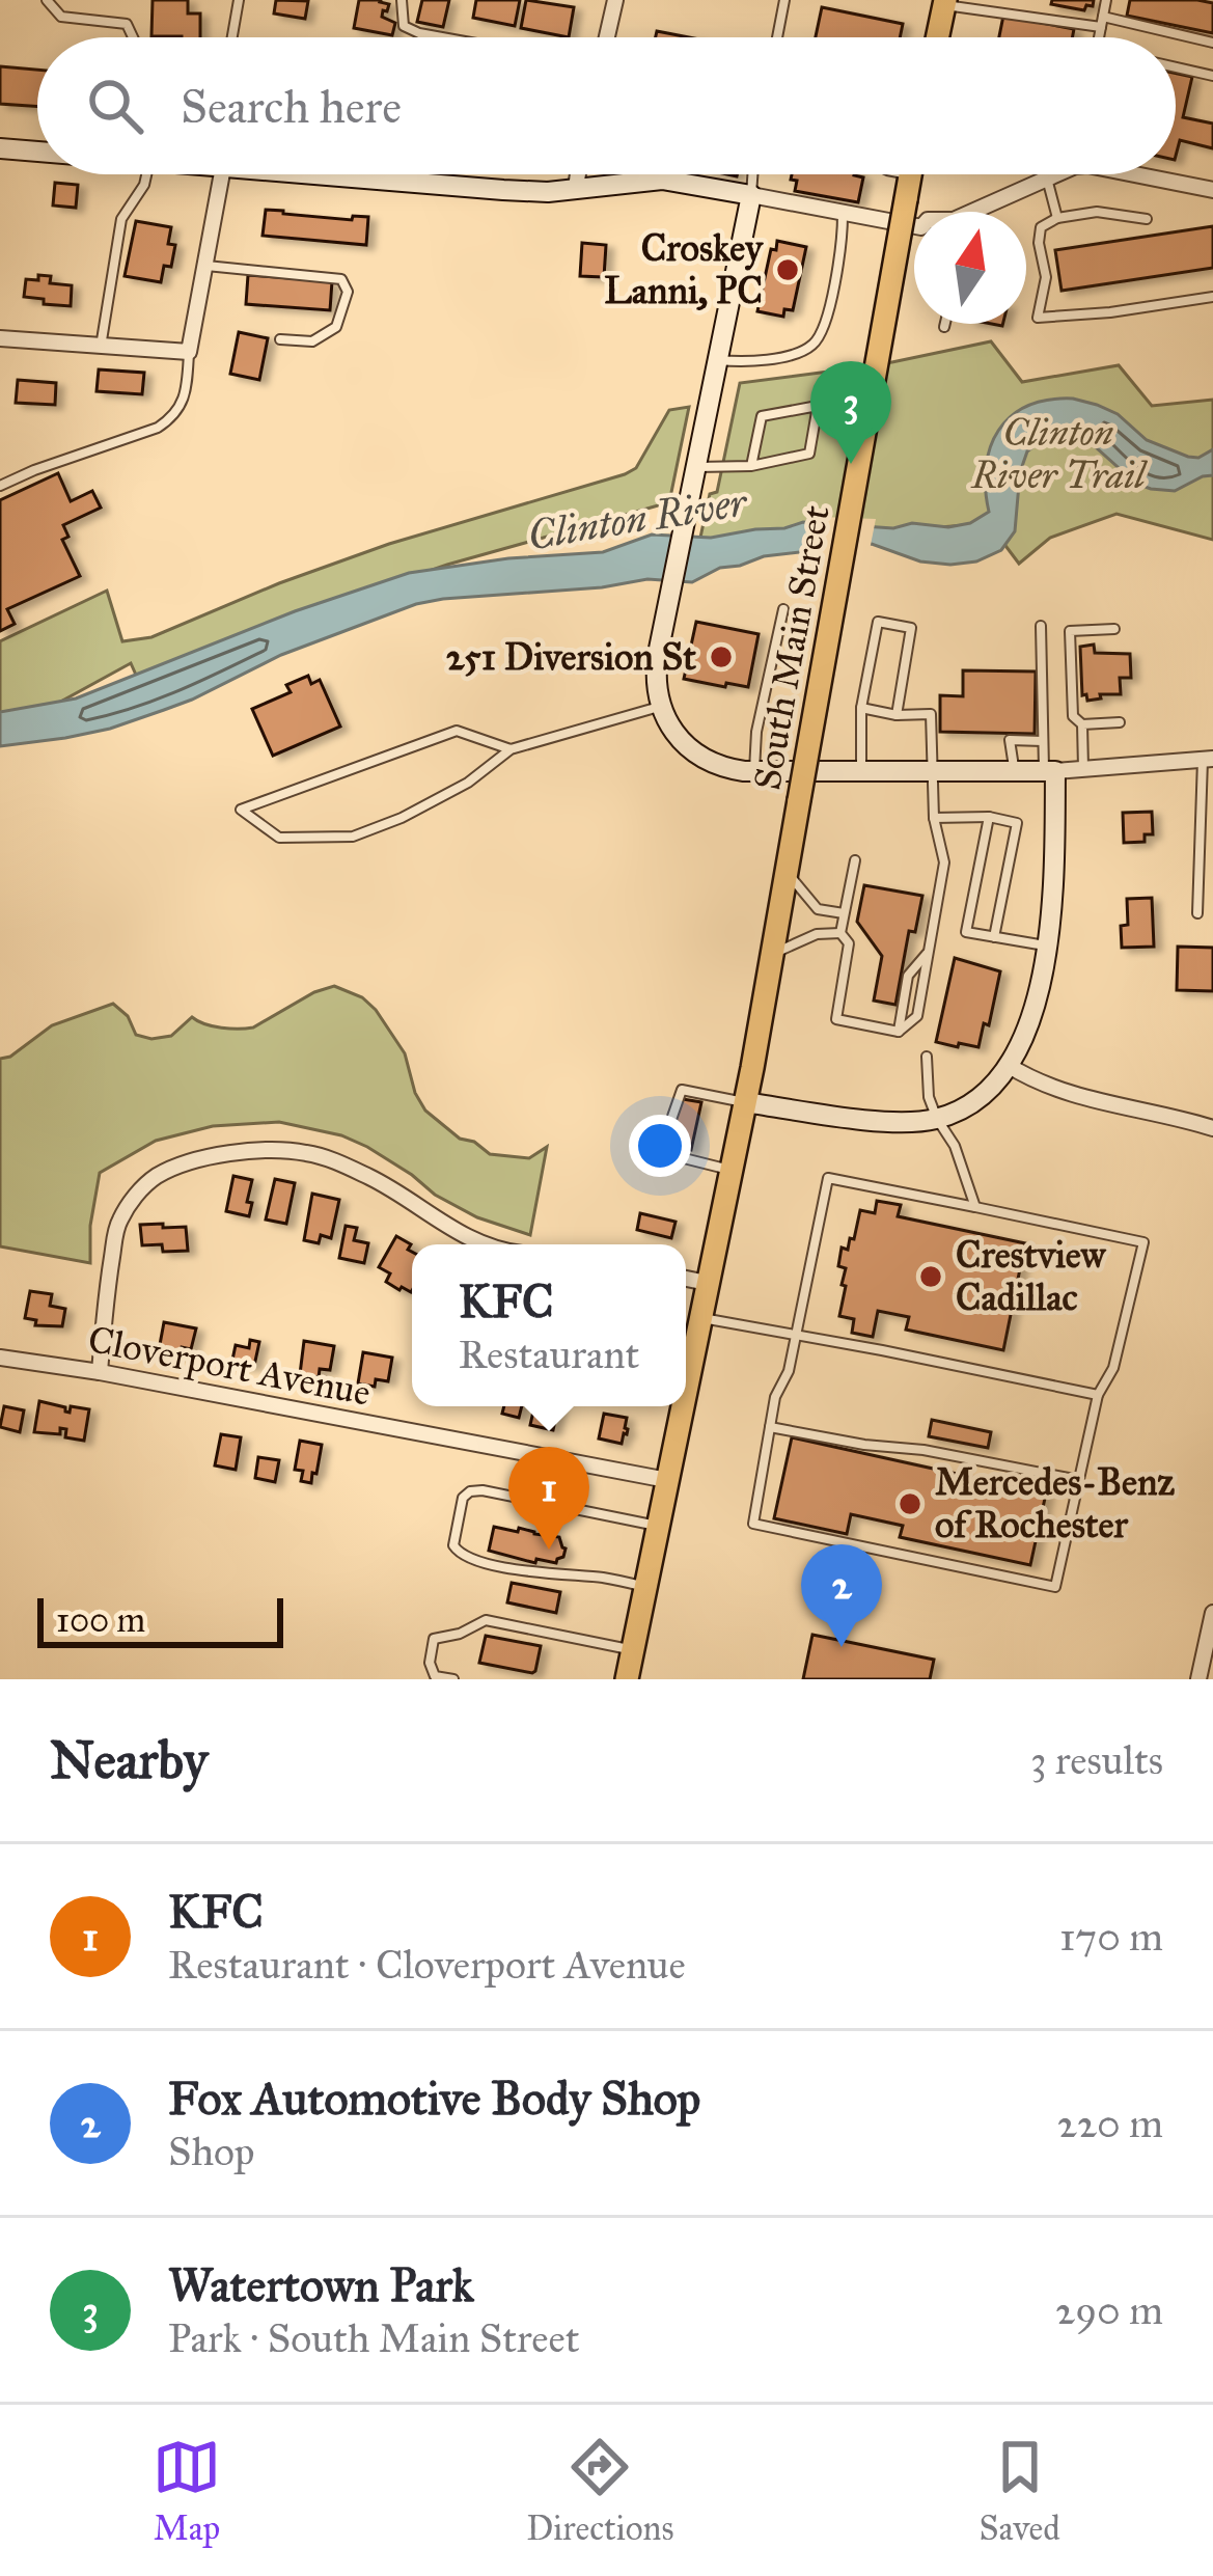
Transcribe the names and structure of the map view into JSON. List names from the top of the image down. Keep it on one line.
{"streets":{"main road":["South Main Street"],"street":["Cloverport Avenue"]},"crossings":[["South Main Street","Cloverport Avenue"]],"water":["Clinton River"],"parks":["Clinton River Trail"],"places":["Croskey Lanni, PC","251 Diversion St","Crestview Cadillac","Mercedes-Benz of Rochester"],"scale_bar":"100 m","north":"top","page":{"search":"Search here","pins":["3","1","2"],"popup":["KFC","Restaurant"],"scale":"100 m","heading":["Nearby","3 results"],"list":[{"mark":"1","name":"KFC","note":"Restaurant · Cloverport Avenue","value":"170 m"},{"mark":"2","name":"Fox Automotive Body Shop","note":"Shop","value":"220 m"},{"mark":"3","name":"Watertown Park","note":"Park · South Main Street","value":"290 m"}],"nav":["Map","Directions","Saved"]}}
